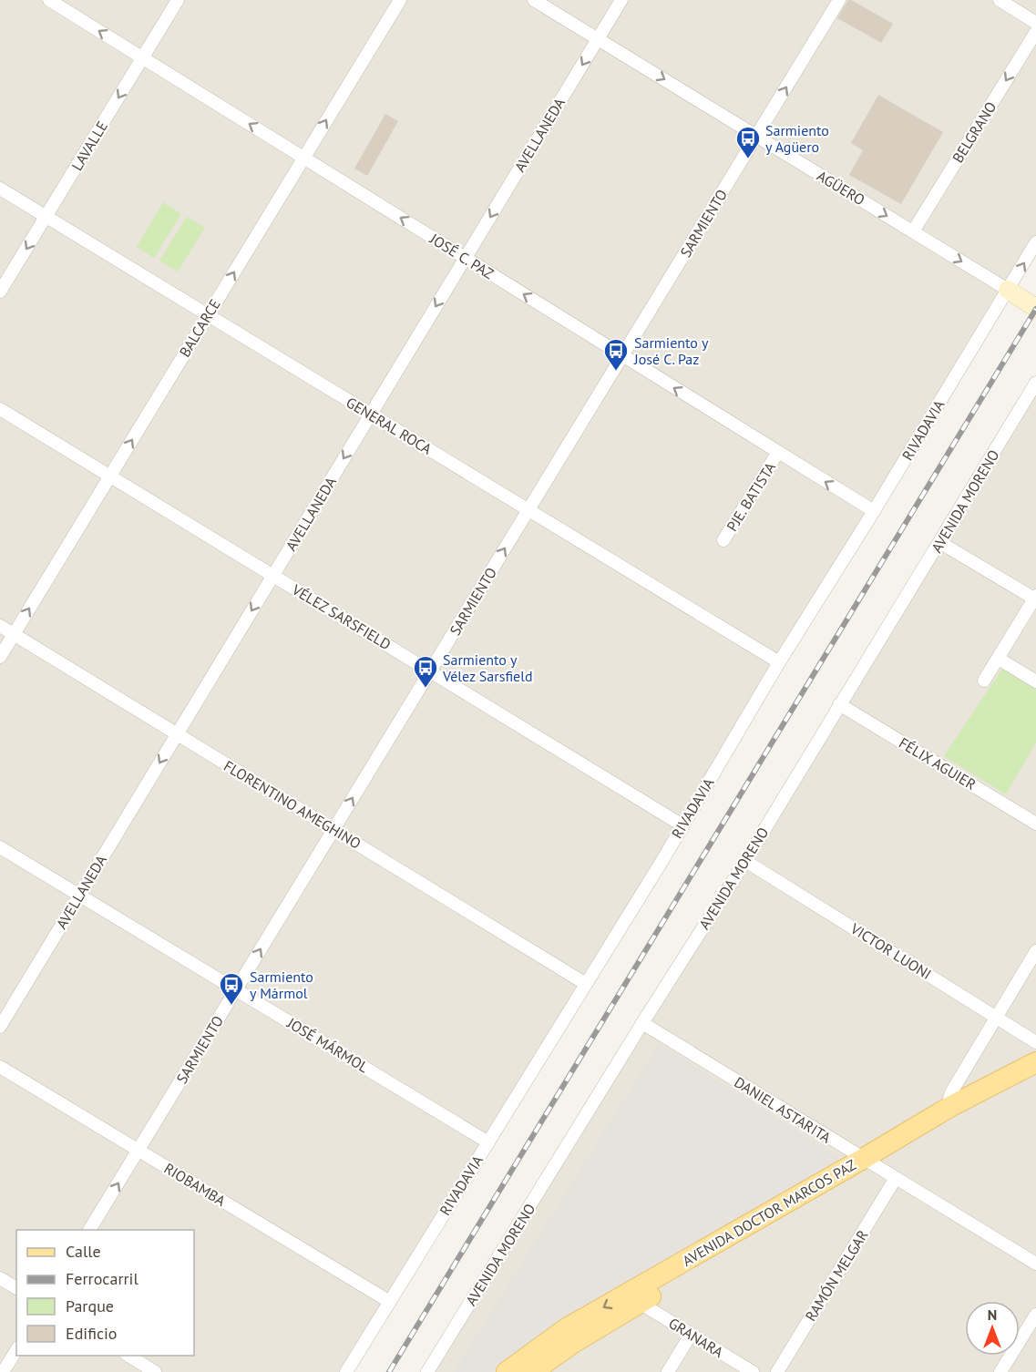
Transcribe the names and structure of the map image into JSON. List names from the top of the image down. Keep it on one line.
{"streets":{"main road":["AVENIDA DOCTOR MARCOS PAZ"],"street":["BELGRANO","AVELLANEDA","LAVALLE","AGÜERO","SARMIENTO","JOSÉ C. PAZ","BALCARCE","GENERAL ROCA","RIVADAVIA","PJE. BATISTA","AVENIDA MORENO","VÉLEZ SARSFIELD","FÉLIX AGUIER","FLORENTINO AMEGHINO","VICTOR LUONI","JOSÉ MÁRMOL","DANIEL ASTARITA","RIOBAMBA","RAMÓN MELGAR","GRANARA"]},"crossings":[["BELGRANO","AGÜERO"],["AVELLANEDA","AGÜERO"],["AVELLANEDA","JOSÉ C. PAZ"],["AVELLANEDA","GENERAL ROCA"],["AVELLANEDA","VÉLEZ SARSFIELD"],["AVELLANEDA","FLORENTINO AMEGHINO"],["AVELLANEDA","JOSÉ MÁRMOL"],["LAVALLE","JOSÉ C. PAZ"],["LAVALLE","GENERAL ROCA"],["AGÜERO","SARMIENTO"],["AGÜERO","RIVADAVIA"],["SARMIENTO","JOSÉ C. PAZ"],["SARMIENTO","GENERAL ROCA"],["SARMIENTO","VÉLEZ SARSFIELD"],["SARMIENTO","FLORENTINO AMEGHINO"],["SARMIENTO","JOSÉ MÁRMOL"],["SARMIENTO","RIOBAMBA"],["JOSÉ C. PAZ","BALCARCE"],["JOSÉ C. PAZ","RIVADAVIA"],["JOSÉ C. PAZ","PJE. BATISTA"],["BALCARCE","GENERAL ROCA"],["BALCARCE","VÉLEZ SARSFIELD"],["BALCARCE","FLORENTINO AMEGHINO"],["GENERAL ROCA","RIVADAVIA"],["RIVADAVIA","VÉLEZ SARSFIELD"],["RIVADAVIA","FLORENTINO AMEGHINO"],["RIVADAVIA","JOSÉ MÁRMOL"],["RIVADAVIA","RIOBAMBA"],["AVENIDA MORENO","FÉLIX AGUIER"],["AVENIDA MORENO","VICTOR LUONI"],["AVENIDA MORENO","DANIEL ASTARITA"],["DANIEL ASTARITA","AVENIDA DOCTOR MARCOS PAZ"],["DANIEL ASTARITA","RAMÓN MELGAR"],["AVENIDA DOCTOR MARCOS PAZ","GRANARA"]],"one_way":["BELGRANO","AVELLANEDA","LAVALLE","AGÜERO","SARMIENTO","JOSÉ C. PAZ","BALCARCE"],"places":{"bus stop":["Sarmiento y Agüero","Sarmiento y José C. Paz","Sarmiento y Vélez Sarsfield","Sarmiento y Mármol"]},"legend":["Calle","Ferrocarril","Parque","Edificio"],"north":"top"}
